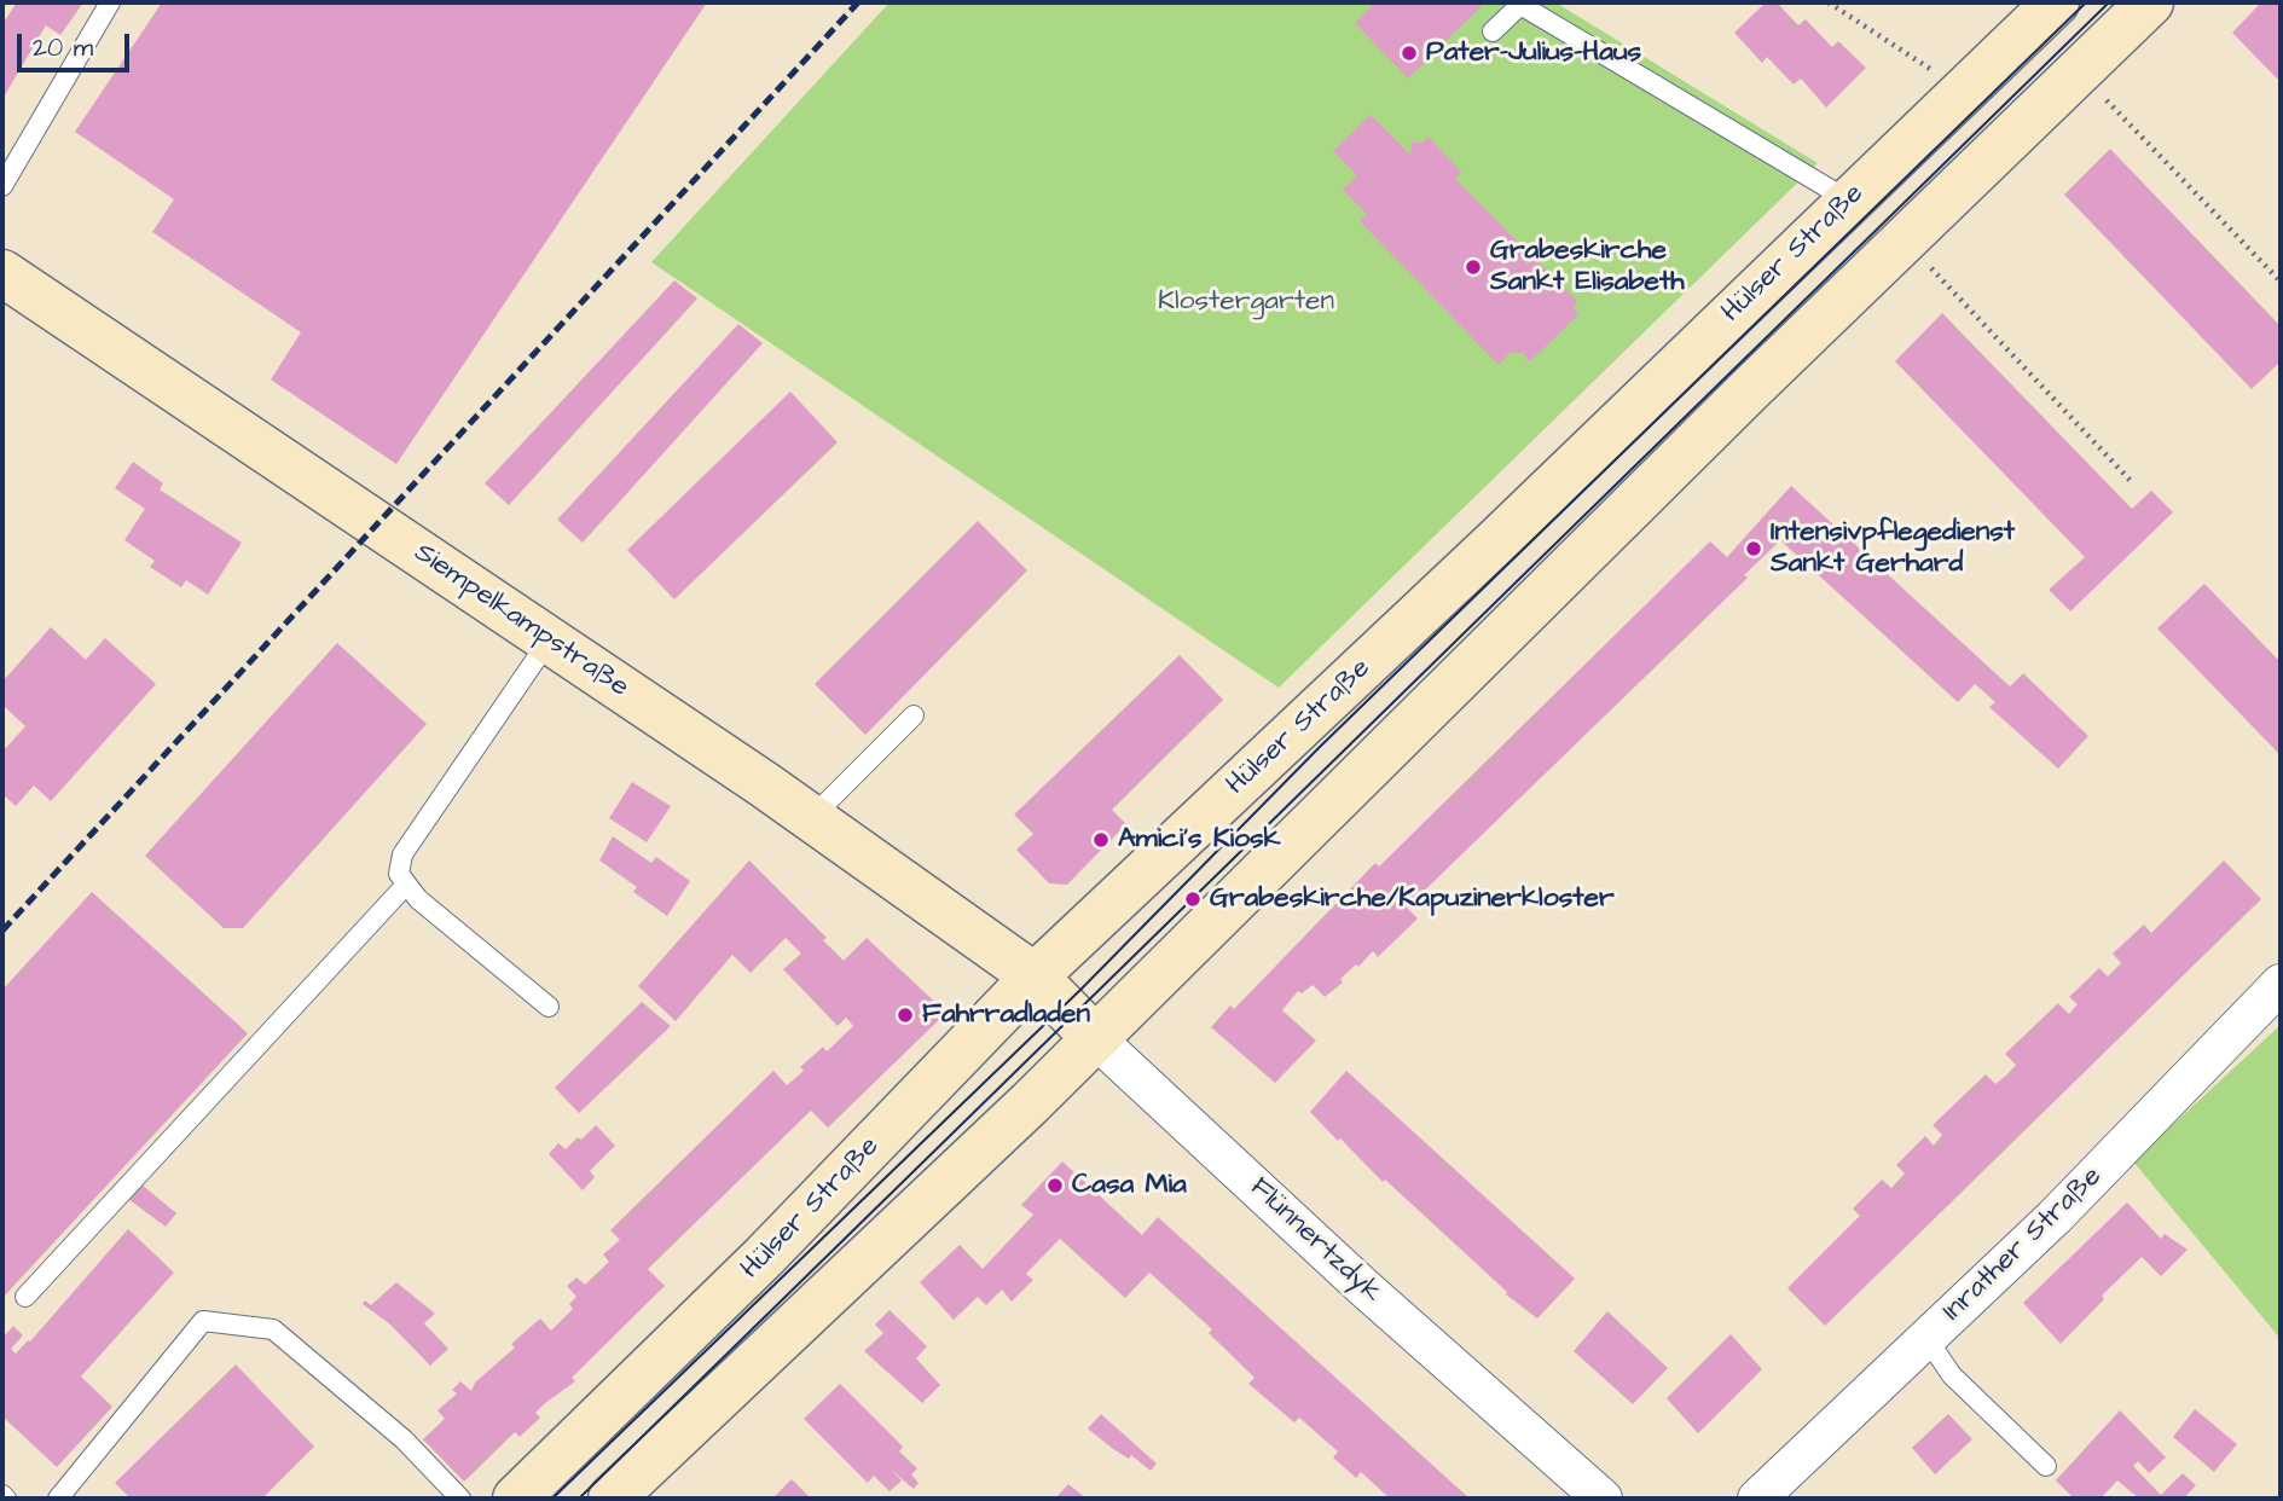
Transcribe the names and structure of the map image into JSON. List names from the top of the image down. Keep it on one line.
{"streets":{"street":["Hülser Straße","Siempelkampstraße","Flünnertzdyk","Inrather Straße"]},"crossings":[["Hülser Straße","Siempelkampstraße"],["Hülser Straße","Flünnertzdyk"],["Siempelkampstraße","Flünnertzdyk"]],"parks":["Klostergarten"],"places":["Pater-Julius-Haus","Grabeskirche Sankt Elisabeth","Intensivpflegedienst Sankt Gerhard","Amici's Kiosk","Grabeskirche/Kapuzinerkloster","Fahrradladen","Casa Mia"],"scale_bar":"20 m"}
